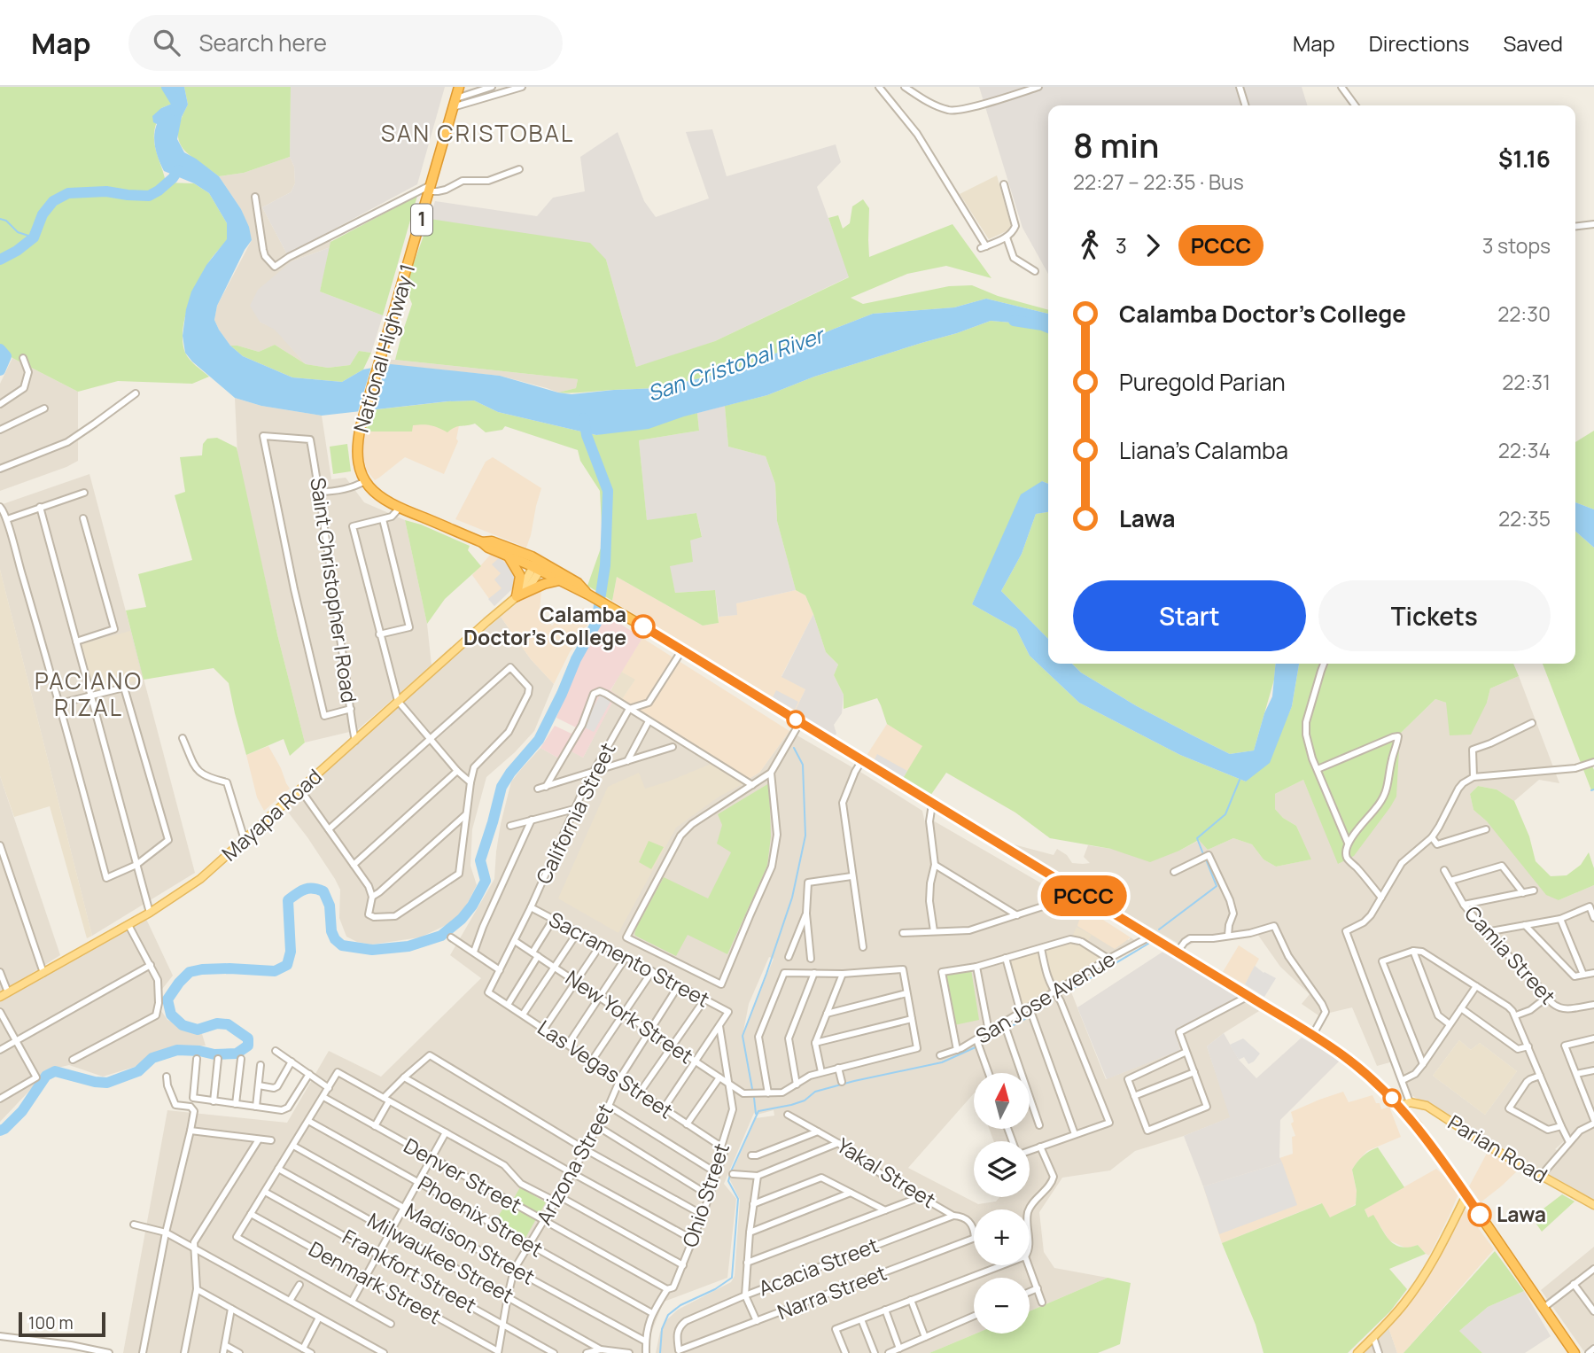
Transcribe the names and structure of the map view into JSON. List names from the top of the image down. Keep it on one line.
{"streets":{"highway":["1","National Highway 1"],"main road":["Mayapa Road","Parian Road"],"street":["Saint Christopher I Road","California Street","Camia Street","Sacramento Street","San Jose Avenue","New York Street","Las Vegas Street","Arizona Street","Yakal Street","Denver Street","Ohio Street","Phoenix Street","Madison Street","Milwaukee Street","Acacia Street","Frankfort Street","Denmark Street","Narra Street"]},"crossings":[["Saint Christopher I Road","Mayapa Road"],["California Street","Sacramento Street"],["California Street","New York Street"],["California Street","Las Vegas Street"],["Sacramento Street","Arizona Street"],["Sacramento Street","Ohio Street"],["New York Street","Arizona Street"],["New York Street","Ohio Street"],["Las Vegas Street","Arizona Street"],["Las Vegas Street","Ohio Street"],["Arizona Street","Denver Street"],["Arizona Street","Phoenix Street"],["Arizona Street","Madison Street"],["Arizona Street","Milwaukee Street"],["Arizona Street","Frankfort Street"],["Arizona Street","Denmark Street"],["Yakal Street","Acacia Street"],["Denver Street","Ohio Street"],["Ohio Street","Phoenix Street"],["Ohio Street","Madison Street"],["Acacia Street","Narra Street"]],"districts":["SAN CRISTOBAL","PACIANO RIZAL"],"water":["San Cristobal River"],"places":["Calamba Doctor's College","Lawa"],"lines":["bus line PCCC"],"scale_bar":"100 m","north":"top","page":{"header":"Map","search":"Search here","nav":["Map","Directions","Saved"],"on_map":"PCCC","heading":["8 min","22:27 – 22:35 · Bus","$1.16"],"legs":["3","PCCC","3 stops"],"list":[{"name":"Calamba Doctor's College","value":"22:30"},{"name":"Puregold Parian","value":"22:31"},{"name":"Liana's Calamba","value":"22:34"},{"name":"Lawa","value":"22:35"}],"buttons":["Start","Tickets"],"map_buttons":["+","−"],"scale":"100 m"}}
